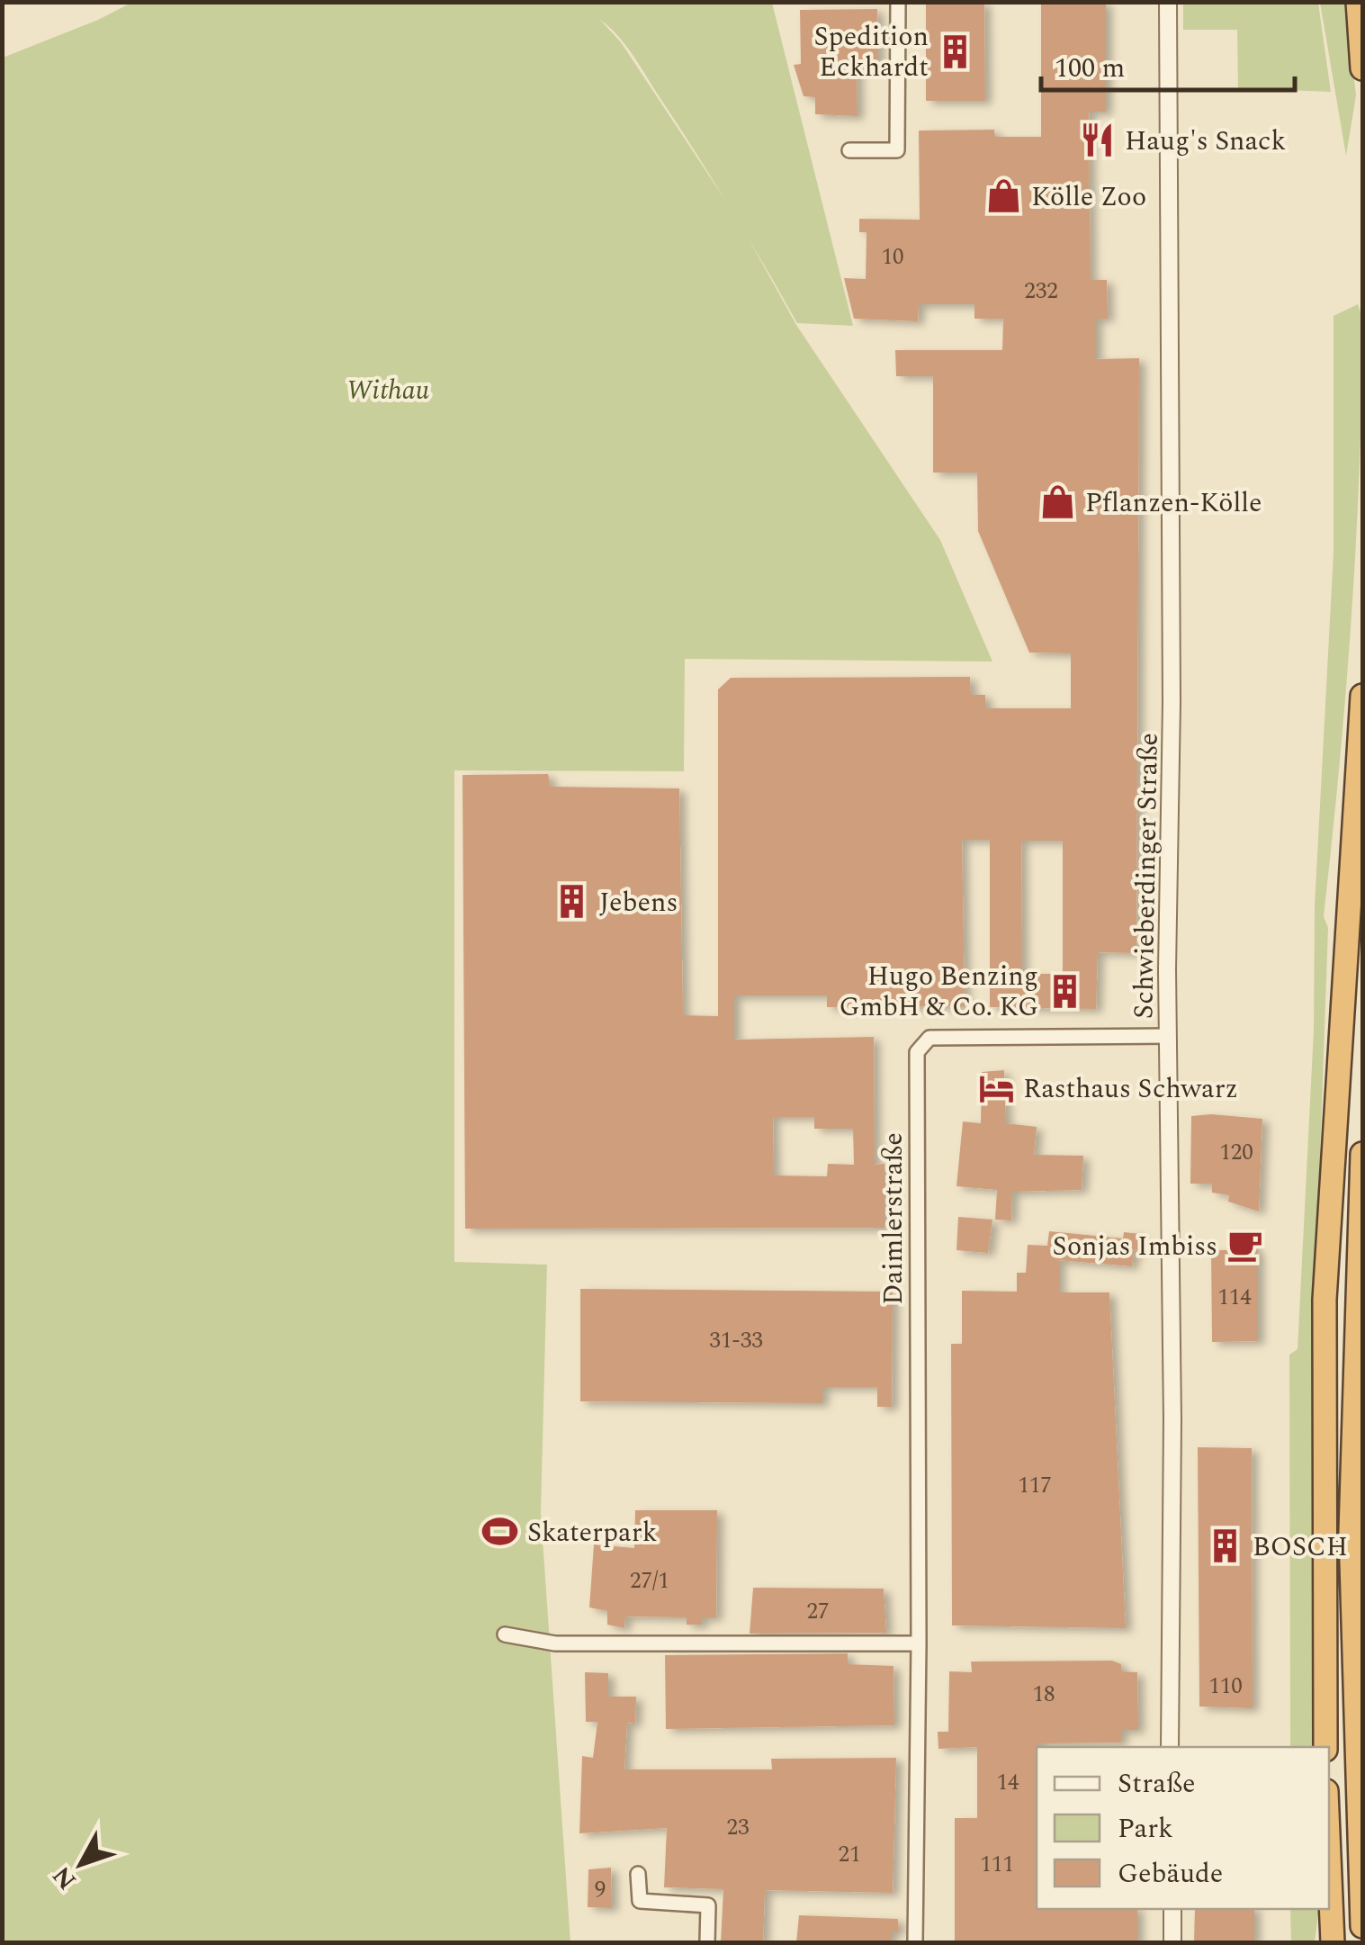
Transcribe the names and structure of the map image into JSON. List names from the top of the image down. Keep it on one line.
{"streets":{"street":["Schwieberdinger Straße","Daimlerstraße"]},"crossings":[["Schwieberdinger Straße","Daimlerstraße"]],"parks":["Withau"],"places":{"building":["Spedition Eckhardt","Jebens","Hugo Benzing GmbH & Co. KG","BOSCH"],"restaurant":["Haug's Snack"],"shop":["Kölle Zoo","Pflanzen-Kölle"],"hotel":["Rasthaus Schwarz"],"cafe":["Sonjas Imbiss"],"sports":["Skaterpark"]},"house_numbers":["10","232","120","114","31-33","117","27/1","27","110","18","14","23","21","111","9"],"legend":["Straße","Park","Gebäude"],"scale_bar":"100 m","north":"bottom left"}
